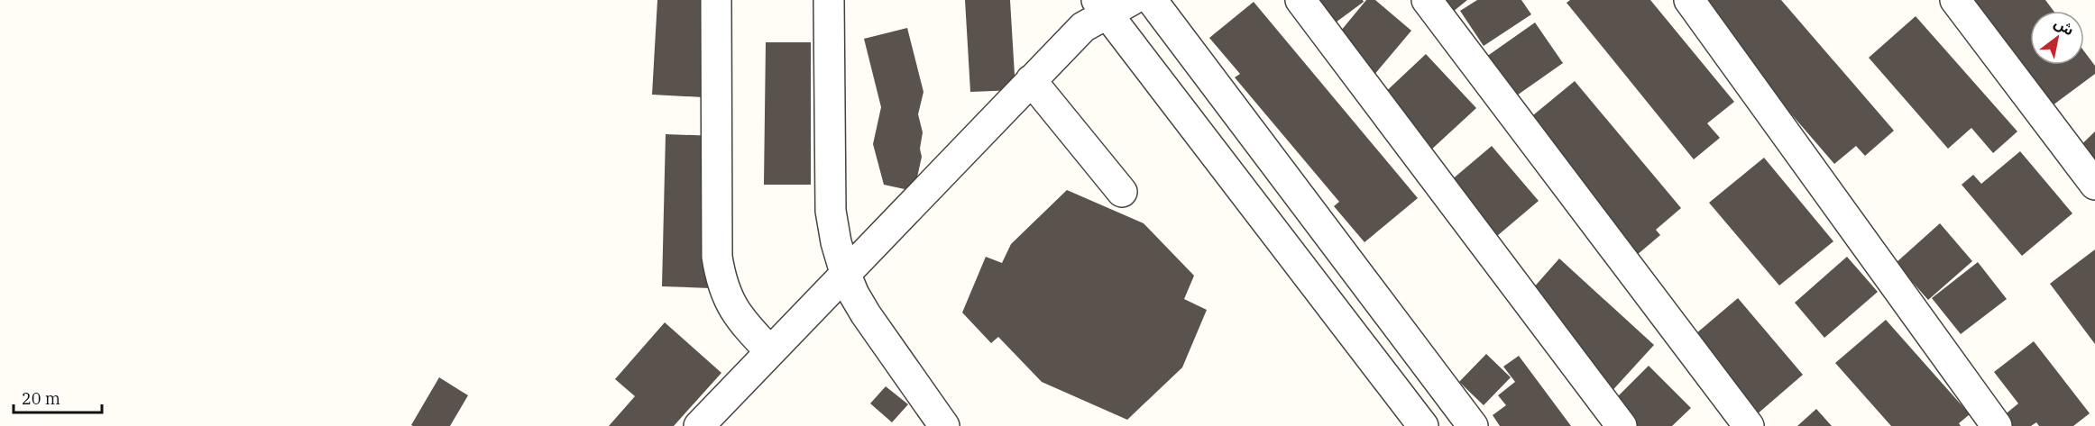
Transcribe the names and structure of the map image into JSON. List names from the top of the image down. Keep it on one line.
{"scale_bar":"20 m","north":"top right"}
